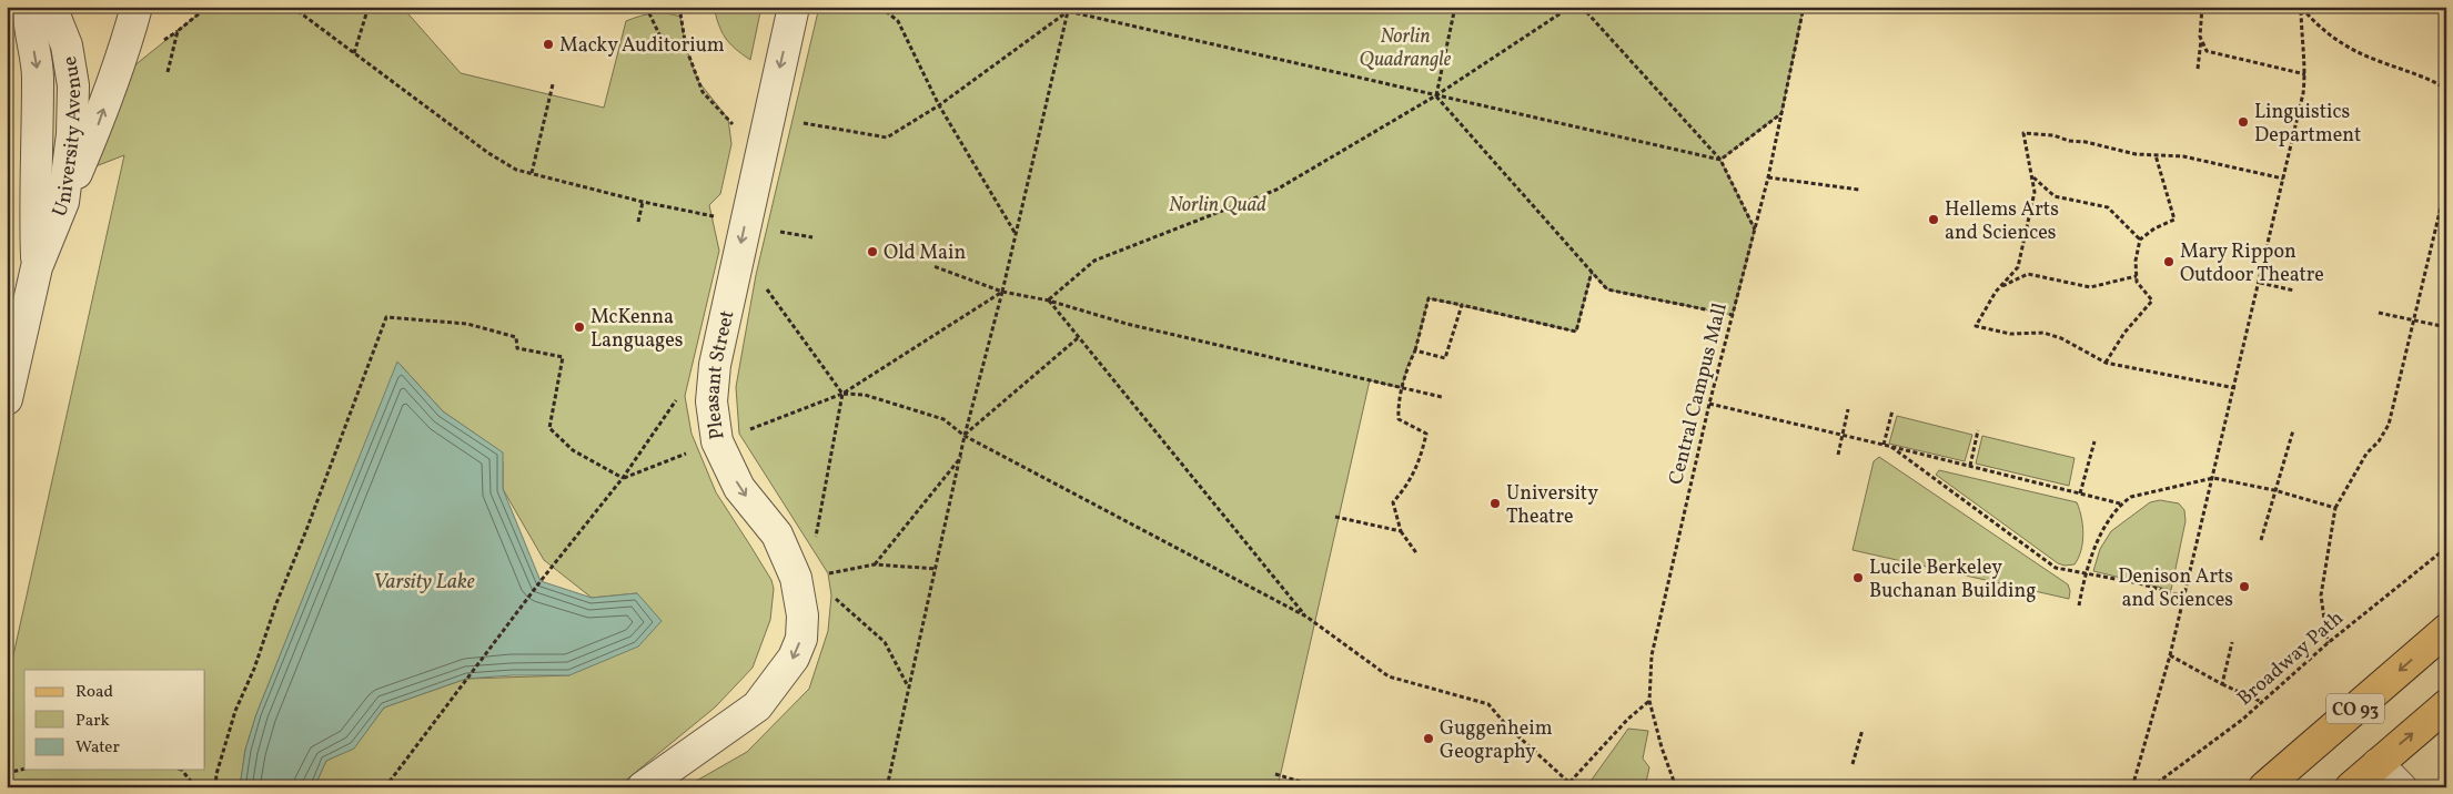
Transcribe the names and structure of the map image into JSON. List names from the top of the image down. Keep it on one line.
{"streets":{"main road":["CO 93"],"street":["University Avenue","Pleasant Street"],"path":["Central Campus Mall","Broadway Path"]},"one_way":["Pleasant Street"],"water":["Varsity Lake"],"parks":["Norlin Quadrangle","Norlin Quad"],"places":["Macky Auditorium","Linguistics Department","Hellems Arts and Sciences","Old Main","Mary Rippon Outdoor Theatre","McKenna Languages","University Theatre","Lucile Berkeley Buchanan Building","Denison Arts and Sciences","Guggenheim Geography"],"legend":["Road","Park","Water"]}
